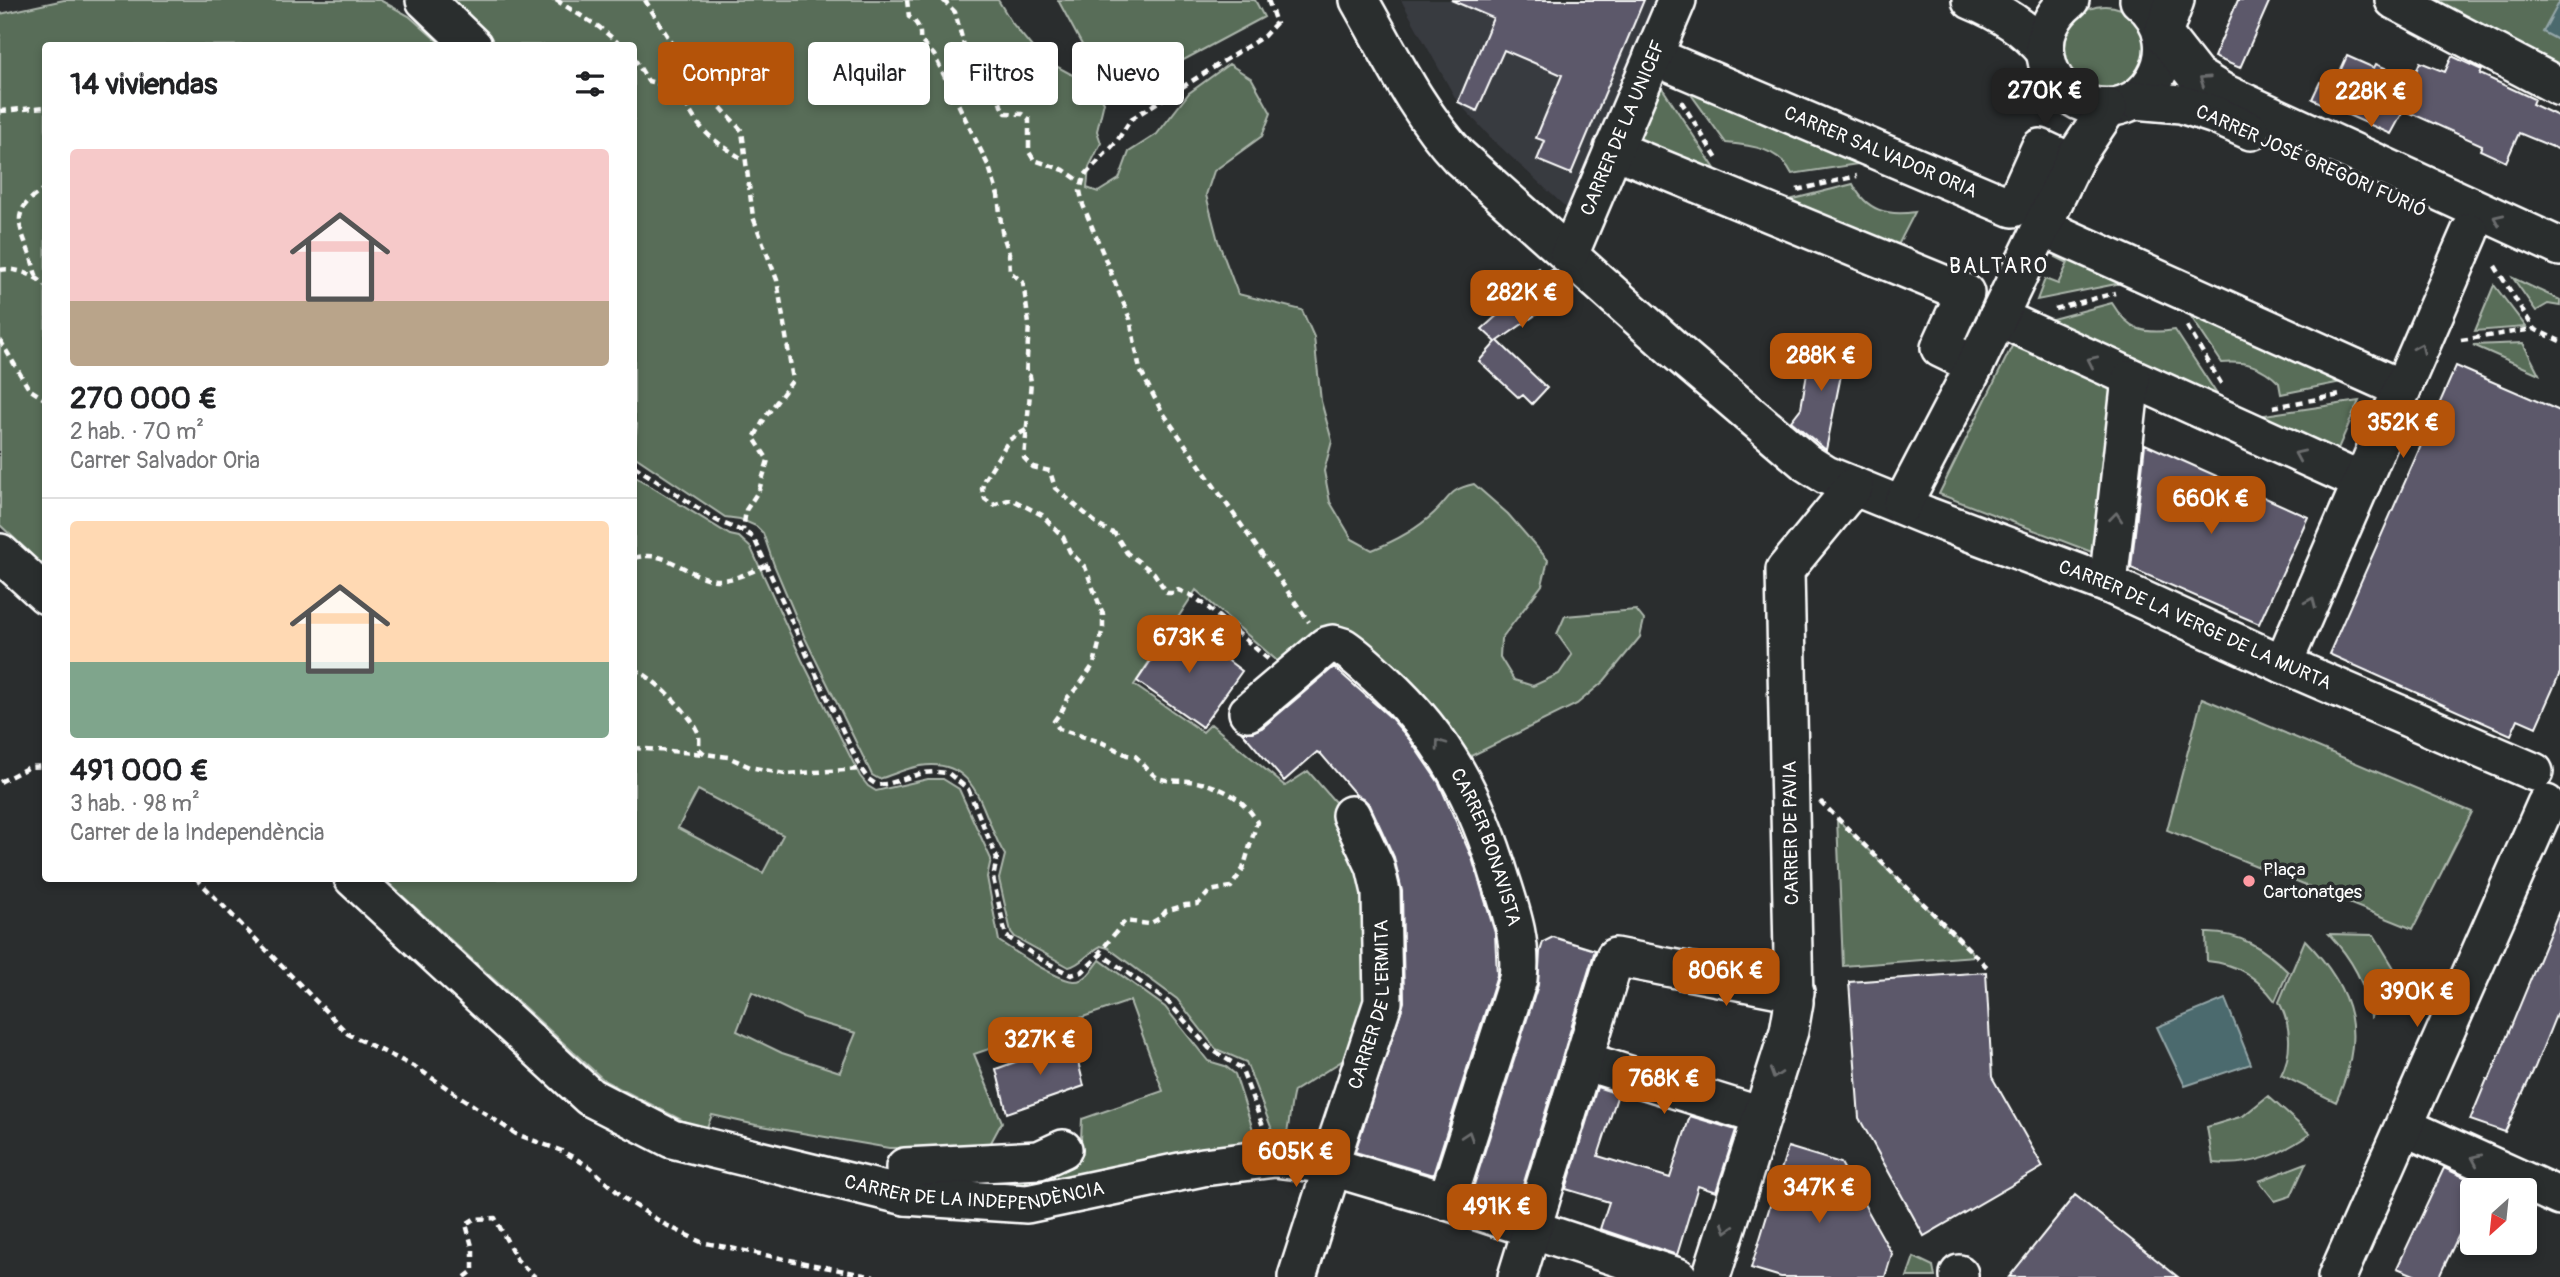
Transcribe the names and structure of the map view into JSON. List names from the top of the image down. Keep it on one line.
{"streets":{"street":["CARRER DE LA UNICEF","CARRER SALVADOR ORIA","CARRER JOSÉ GREGORI FURIÓ","CARRER DE LA VERGE DE LA MURTA","CARRER DE PAVIA","CARRER BONAVISTA","CARRER DE L'ERMITA","CARRER DE LA INDEPENDÈNCIA"]},"crossings":[["CARRER DE LA UNICEF","CARRER SALVADOR ORIA"],["CARRER DE LA UNICEF","CARRER DE LA VERGE DE LA MURTA"],["CARRER DE LA VERGE DE LA MURTA","CARRER DE PAVIA"],["CARRER BONAVISTA","CARRER DE LA INDEPENDÈNCIA"],["CARRER DE L'ERMITA","CARRER DE LA INDEPENDÈNCIA"]],"one_way":["CARRER BONAVISTA"],"districts":["BALTARO"],"places":["Plaça Cartonatges"],"north":"bottom left","page":{"chip":["Comprar","Alquilar","Filtros","Nuevo"],"heading":"14 viviendas","price":["270K €","228K €","282K €","288K €","352K €","660K €","673K €","806K €","390K €","327K €","768K €","605K €","347K €","491K €"],"list":[{"name":"270 000 €","note":"2 hab. · 70 m² · Carrer Salvador Oria"},{"name":"491 000 €","note":"3 hab. · 98 m² · Carrer de la Independència"}]}}
